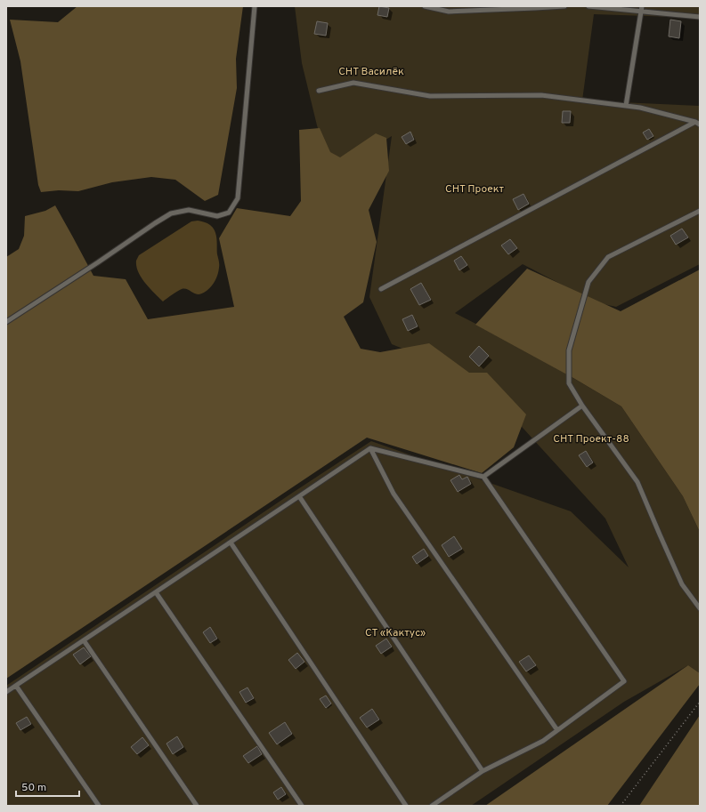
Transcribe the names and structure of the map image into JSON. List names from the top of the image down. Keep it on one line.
{"parks":["СНТ Василёк","СНТ Проект","СНТ Проект-88","СТ «Кактус»"],"scale_bar":"50 m"}
